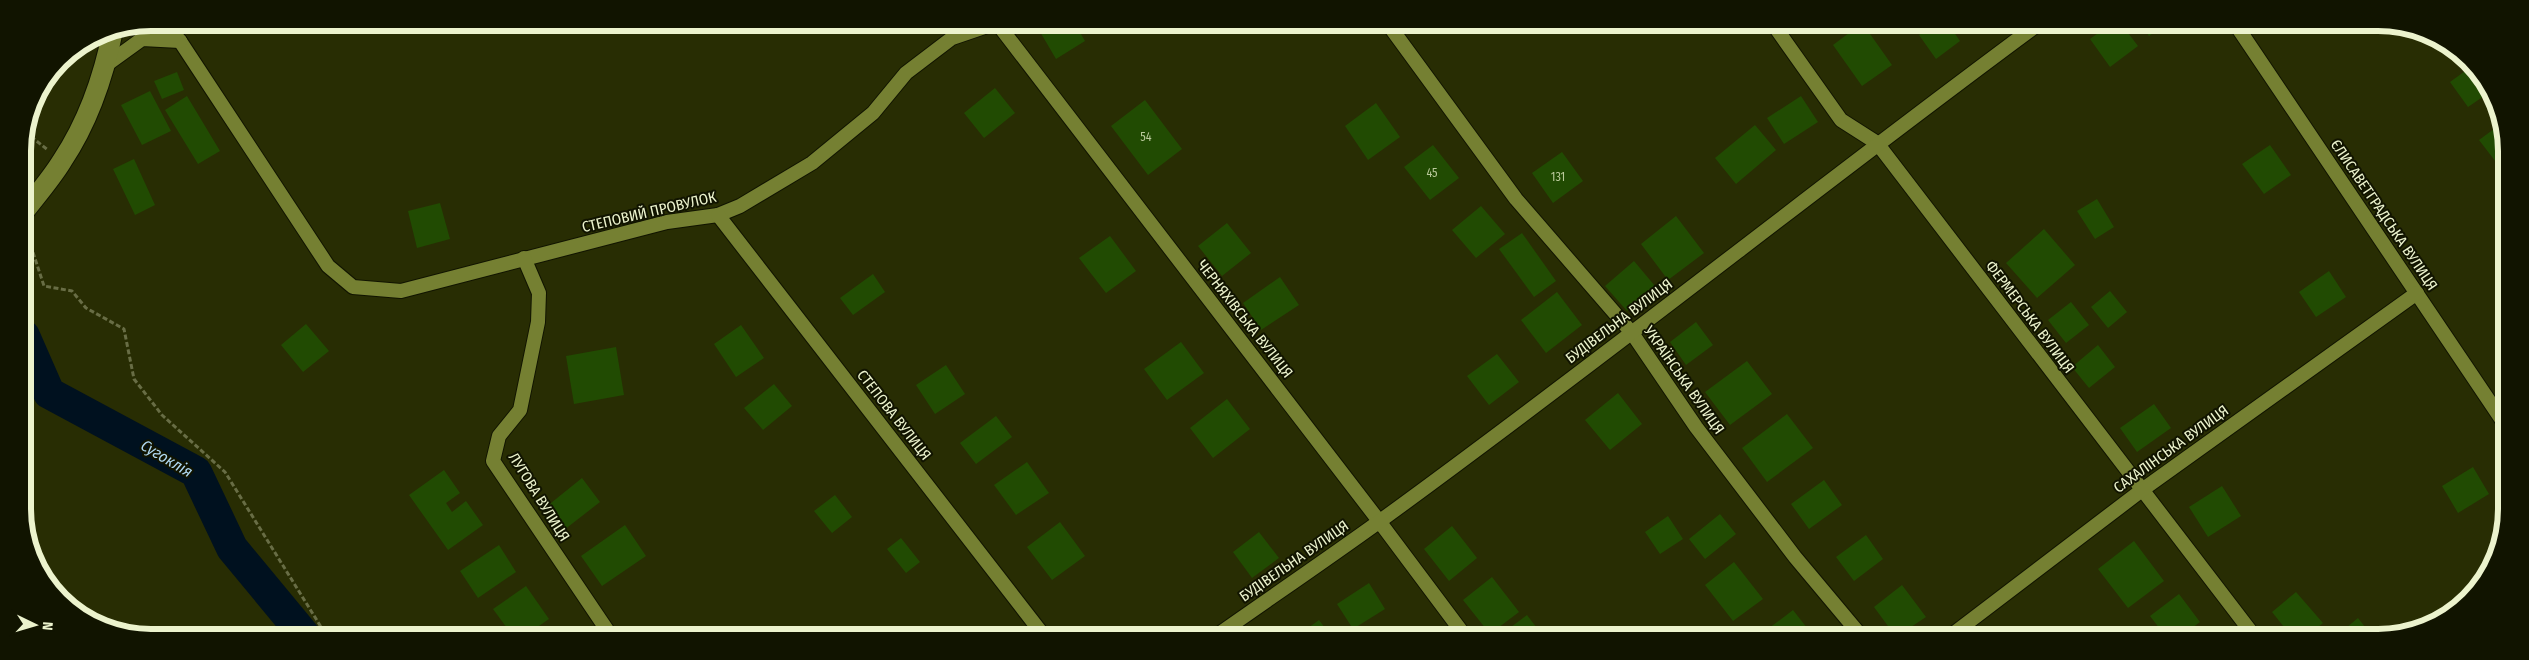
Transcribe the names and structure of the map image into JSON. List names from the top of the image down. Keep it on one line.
{"streets":{"street":["СТЕПОВИЙ ПРОВУЛОК","ЄЛИСАВЕТГРАДСЬКА ВУЛИЦЯ","ФЕРМЕРСЬКА ВУЛИЦЯ","ЧЕРНЯХІВСЬКА ВУЛИЦЯ","БУДІВЕЛЬНА ВУЛИЦЯ","УКРАЇНСЬКА ВУЛИЦЯ","СТЕПОВА ВУЛИЦЯ","САХАЛІНСЬКА ВУЛИЦЯ","ЛУГОВА ВУЛИЦЯ"]},"crossings":[["СТЕПОВИЙ ПРОВУЛОК","СТЕПОВА ВУЛИЦЯ"],["СТЕПОВИЙ ПРОВУЛОК","ЛУГОВА ВУЛИЦЯ"],["ЄЛИСАВЕТГРАДСЬКА ВУЛИЦЯ","САХАЛІНСЬКА ВУЛИЦЯ"],["ФЕРМЕРСЬКА ВУЛИЦЯ","БУДІВЕЛЬНА ВУЛИЦЯ"],["ФЕРМЕРСЬКА ВУЛИЦЯ","САХАЛІНСЬКА ВУЛИЦЯ"],["ЧЕРНЯХІВСЬКА ВУЛИЦЯ","БУДІВЕЛЬНА ВУЛИЦЯ"],["БУДІВЕЛЬНА ВУЛИЦЯ","УКРАЇНСЬКА ВУЛИЦЯ"]],"water":["Сугоклія"],"house_numbers":["54","45","131"],"north":"right"}
